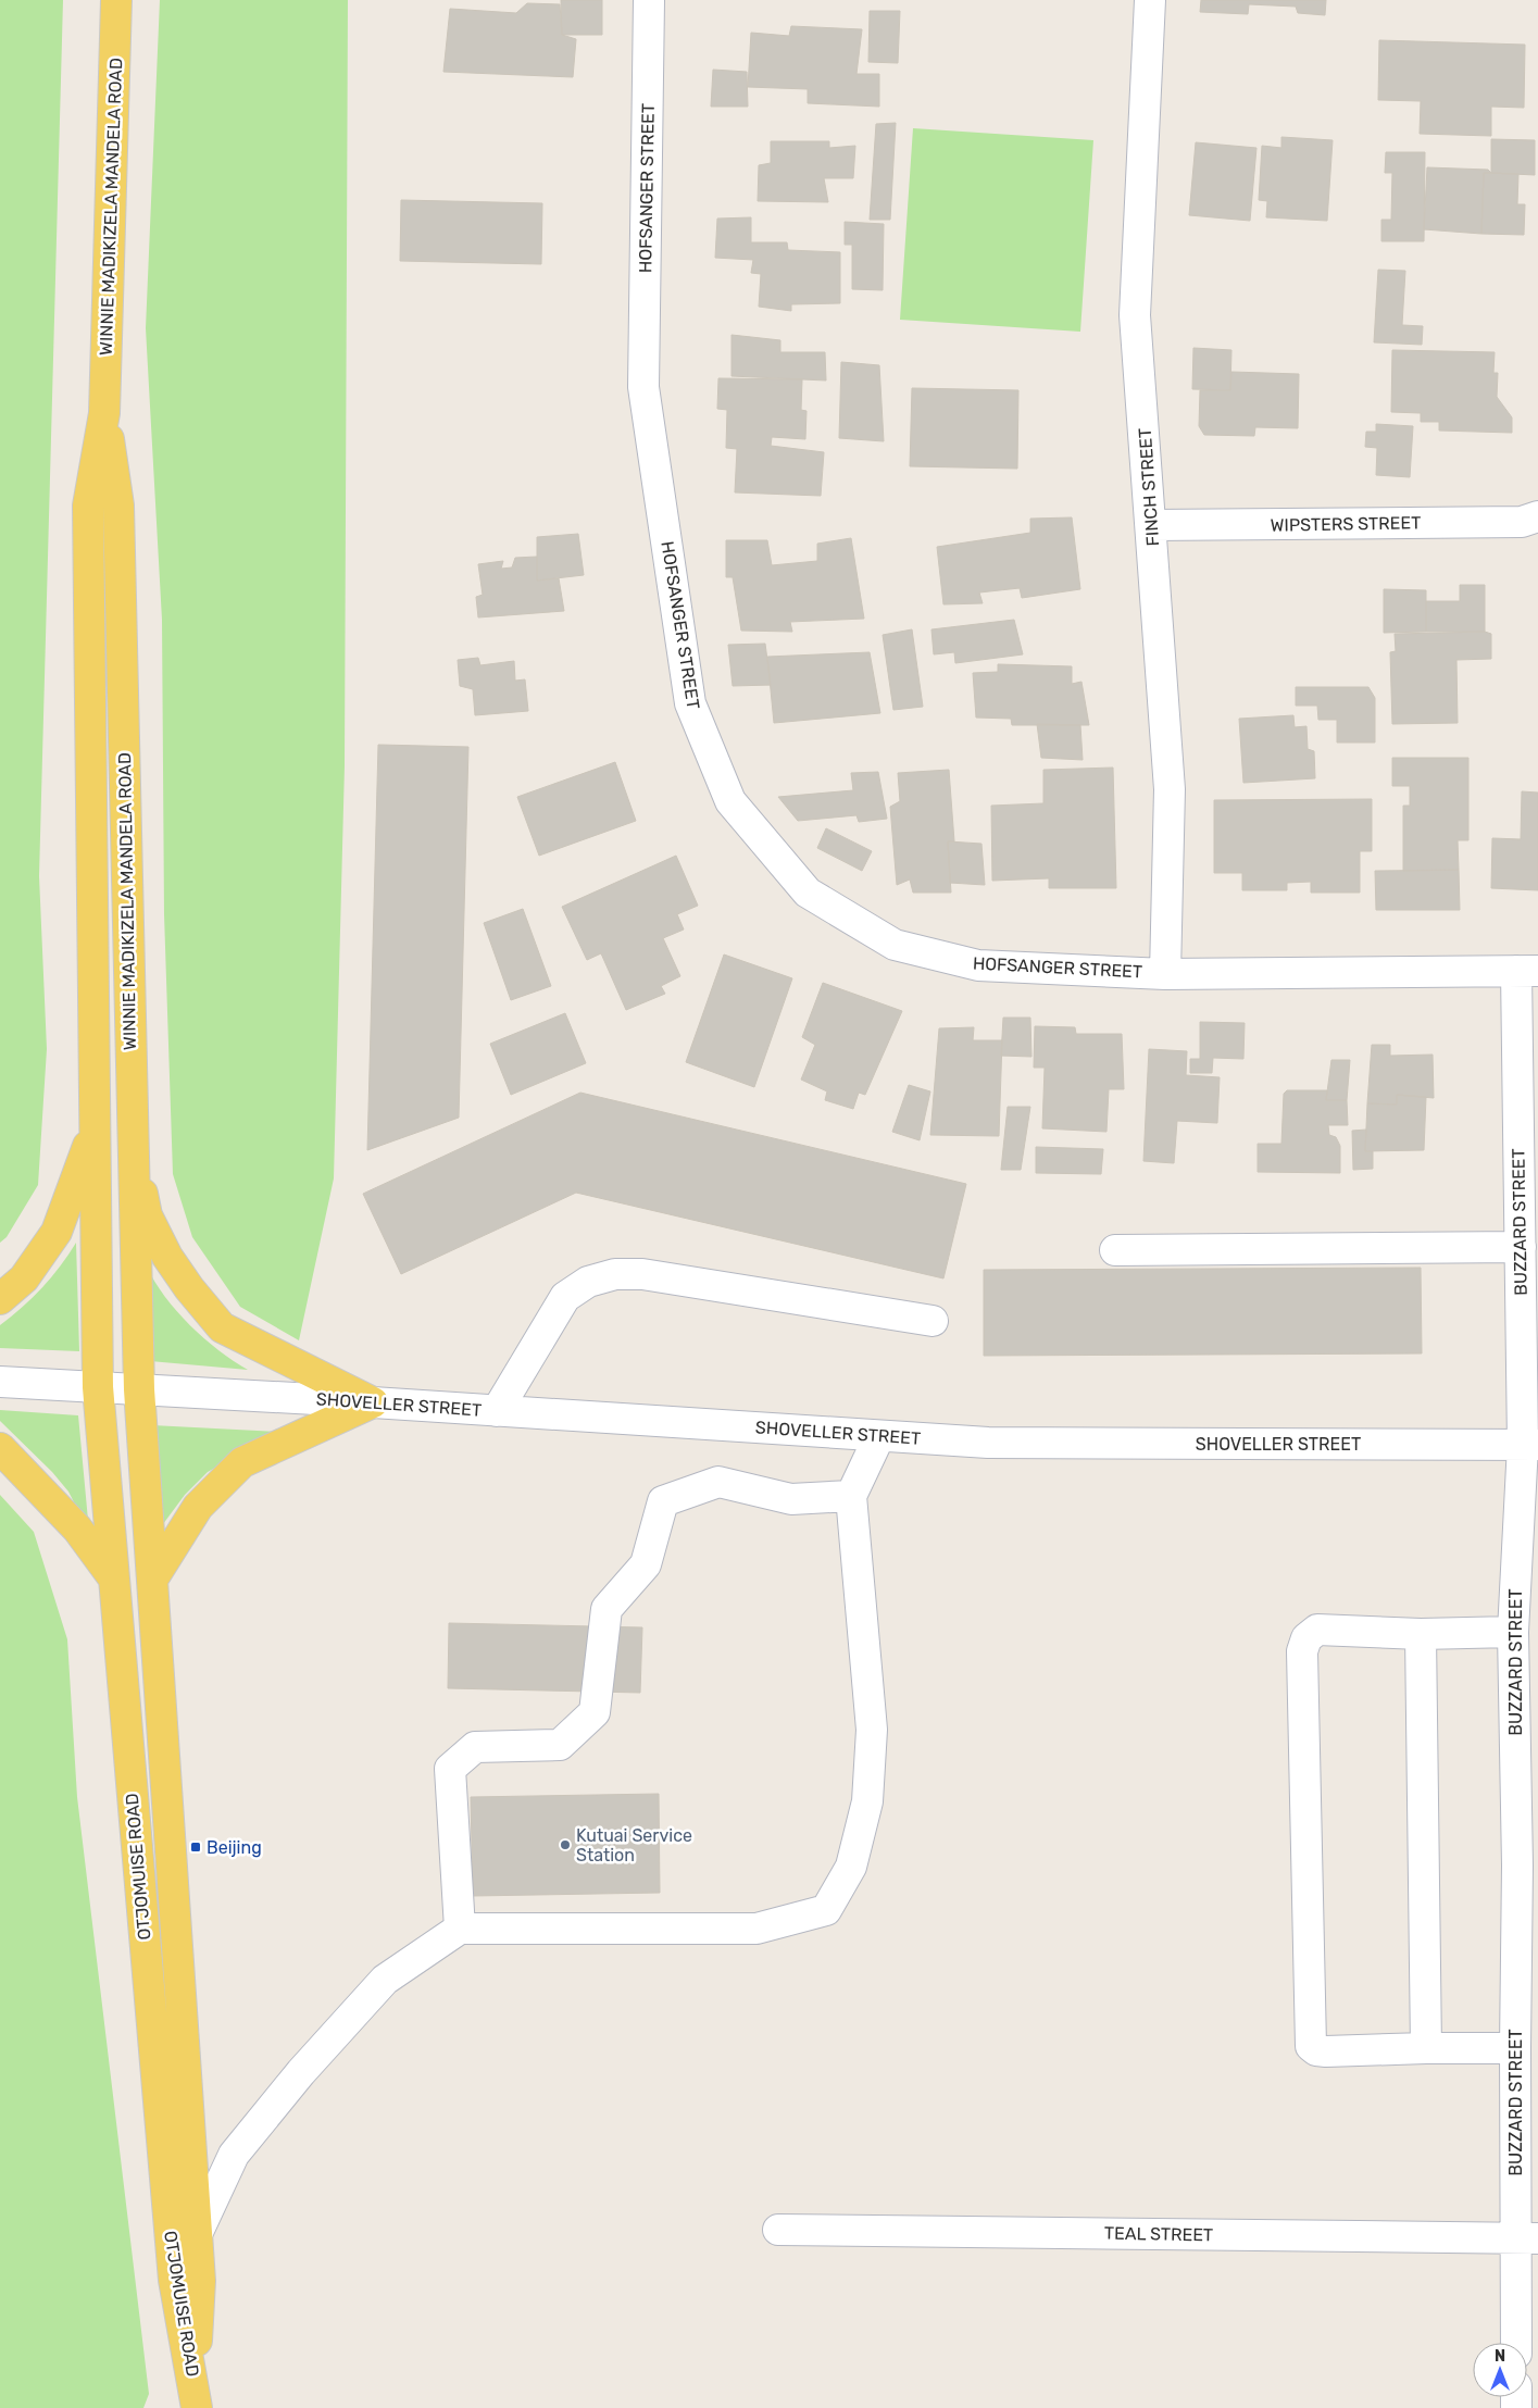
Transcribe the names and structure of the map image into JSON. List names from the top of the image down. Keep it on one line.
{"streets":{"main road":["WINNIE MADIKIZELA MANDELA ROAD","OTJOMUISE ROAD"],"street":["HOFSANGER STREET","FINCH STREET","WIPSTERS STREET","BUZZARD STREET","SHOVELLER STREET","TEAL STREET"]},"crossings":[["HOFSANGER STREET","FINCH STREET"],["HOFSANGER STREET","BUZZARD STREET"],["WINNIE MADIKIZELA MANDELA ROAD","SHOVELLER STREET"],["WINNIE MADIKIZELA MANDELA ROAD","OTJOMUISE ROAD"],["FINCH STREET","WIPSTERS STREET"],["BUZZARD STREET","SHOVELLER STREET"],["BUZZARD STREET","TEAL STREET"],["SHOVELLER STREET","OTJOMUISE ROAD"]],"places":{"other":["Kutuai Service Station"],"transit":["Beijing"]},"north":"top"}
